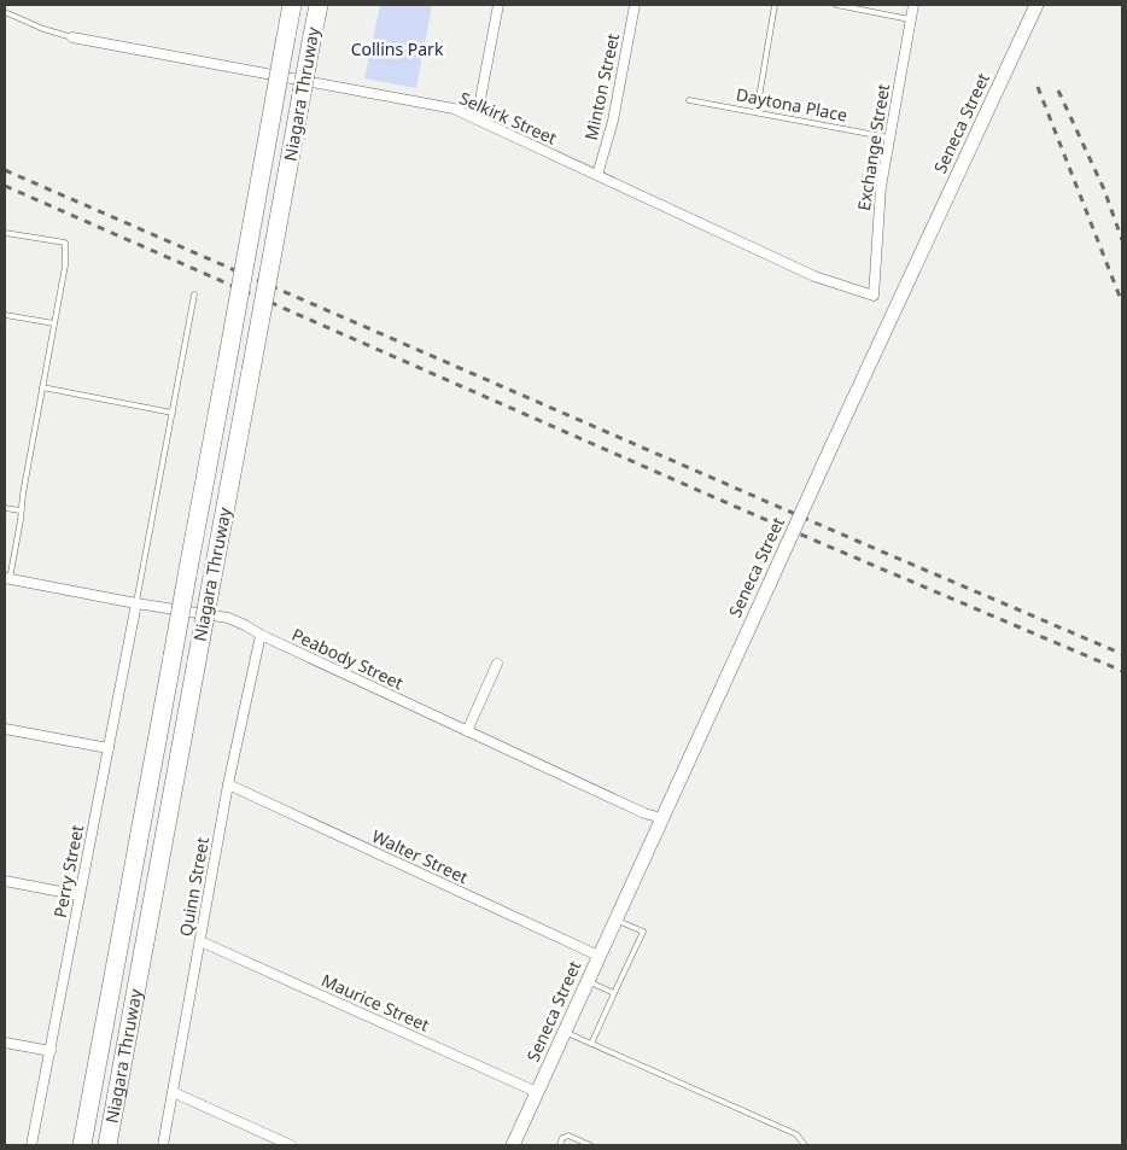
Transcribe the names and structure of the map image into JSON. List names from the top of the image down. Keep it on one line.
{"streets":{"highway":["Niagara Thruway"],"main road":["Seneca Street"],"street":["Minton Street","Selkirk Street","Exchange Street","Peabody Street","Walter Street","Perry Street","Quinn Street","Maurice Street"],"lane":["Daytona Place"]},"crossings":[["Minton Street","Selkirk Street"],["Daytona Place","Exchange Street"],["Selkirk Street","Exchange Street"],["Seneca Street","Peabody Street"],["Seneca Street","Walter Street"],["Seneca Street","Maurice Street"],["Peabody Street","Perry Street"],["Peabody Street","Quinn Street"],["Walter Street","Quinn Street"],["Quinn Street","Maurice Street"]],"parks":["Collins Park"]}
